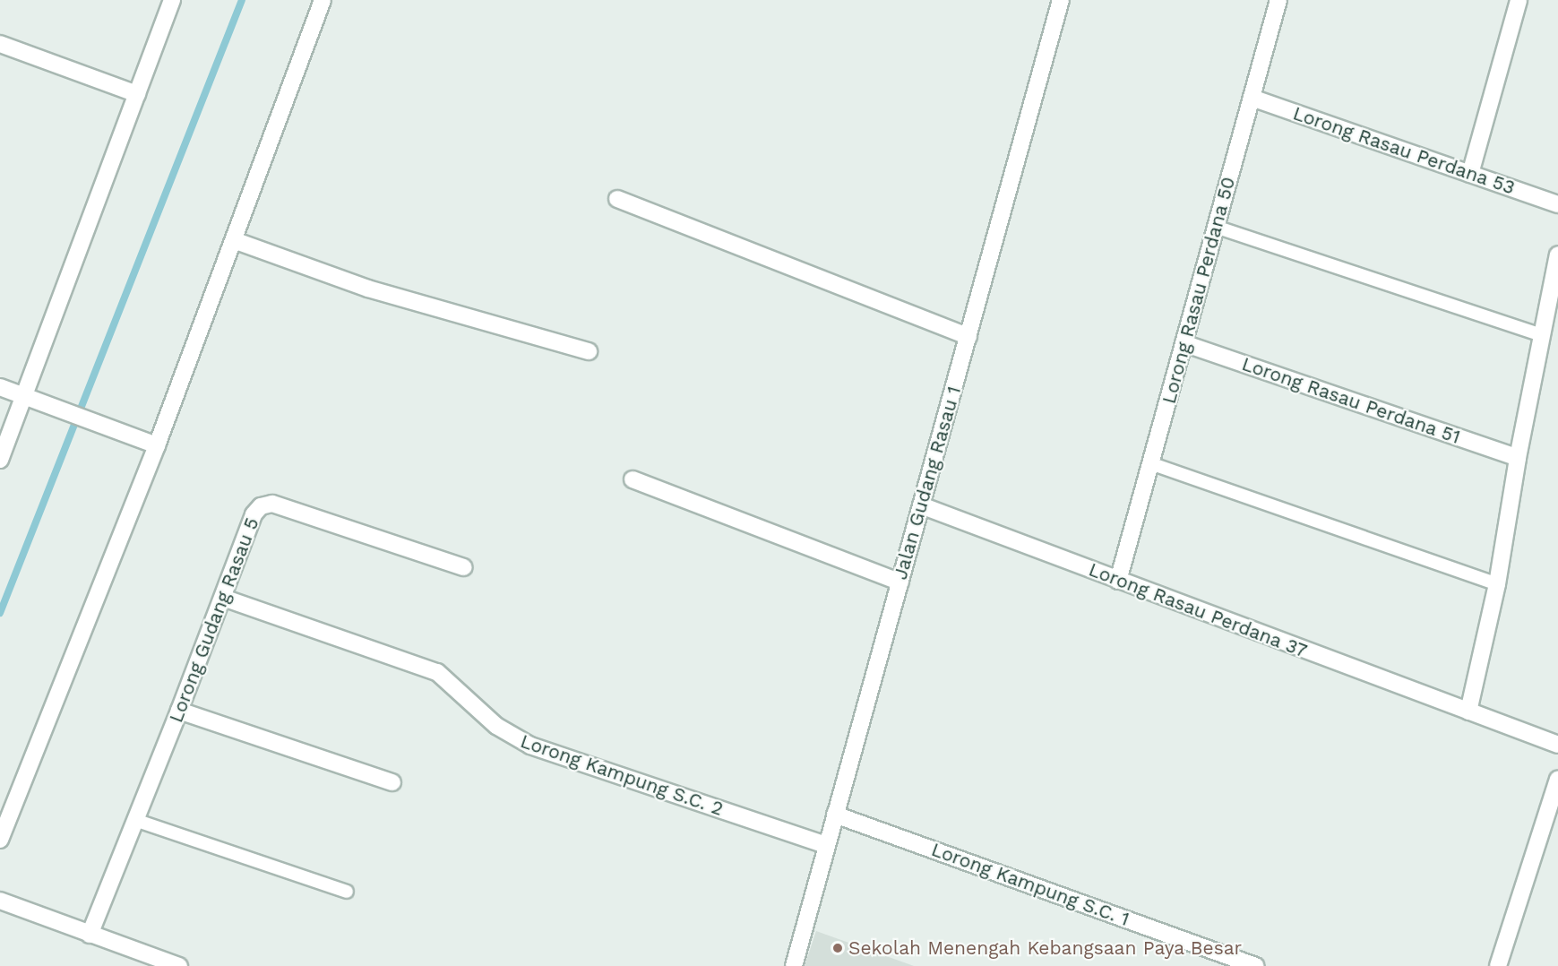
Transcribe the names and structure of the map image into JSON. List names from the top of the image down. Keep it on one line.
{"streets":{"street":["Lorong Rasau Perdana 53","Lorong Rasau Perdana 50","Lorong Rasau Perdana 51","Jalan Gudang Rasau 1","Lorong Rasau Perdana 37","Lorong Gudang Rasau 5","Lorong Kampung S.C. 2","Lorong Kampung S.C. 1"]},"crossings":[["Lorong Rasau Perdana 53","Lorong Rasau Perdana 50"],["Lorong Rasau Perdana 50","Lorong Rasau Perdana 51"],["Lorong Rasau Perdana 50","Lorong Rasau Perdana 37"],["Jalan Gudang Rasau 1","Lorong Rasau Perdana 37"],["Jalan Gudang Rasau 1","Lorong Kampung S.C. 2"],["Jalan Gudang Rasau 1","Lorong Kampung S.C. 1"],["Lorong Gudang Rasau 5","Lorong Kampung S.C. 2"]],"places":["Sekolah Menengah Kebangsaan Paya Besar"]}
